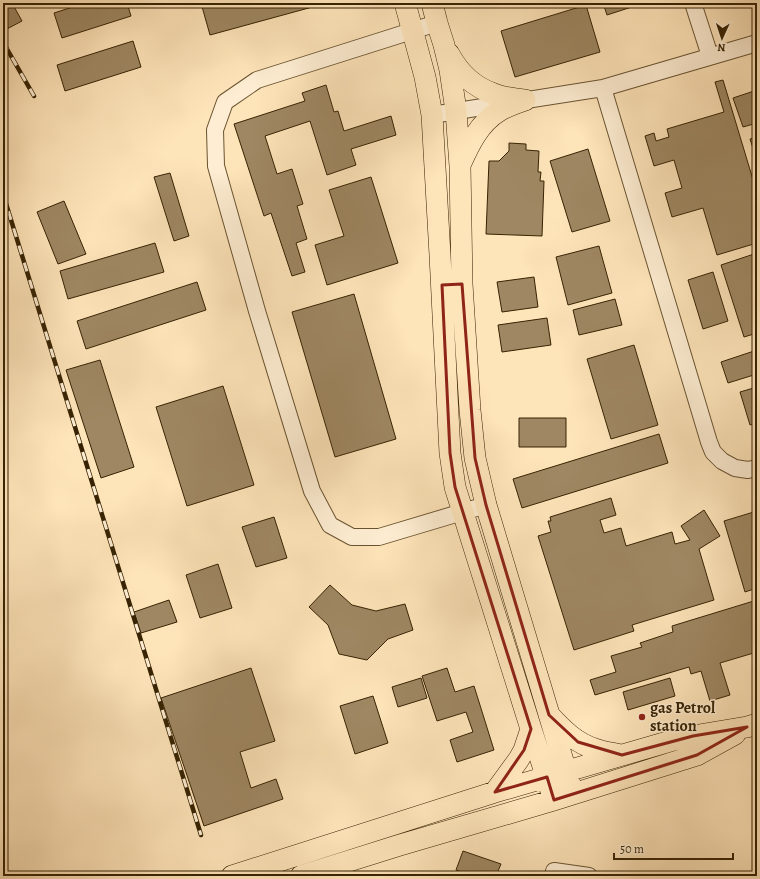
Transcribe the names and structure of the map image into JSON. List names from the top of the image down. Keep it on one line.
{"places":["gas Petrol station"],"scale_bar":"50 m","north":"bottom"}
